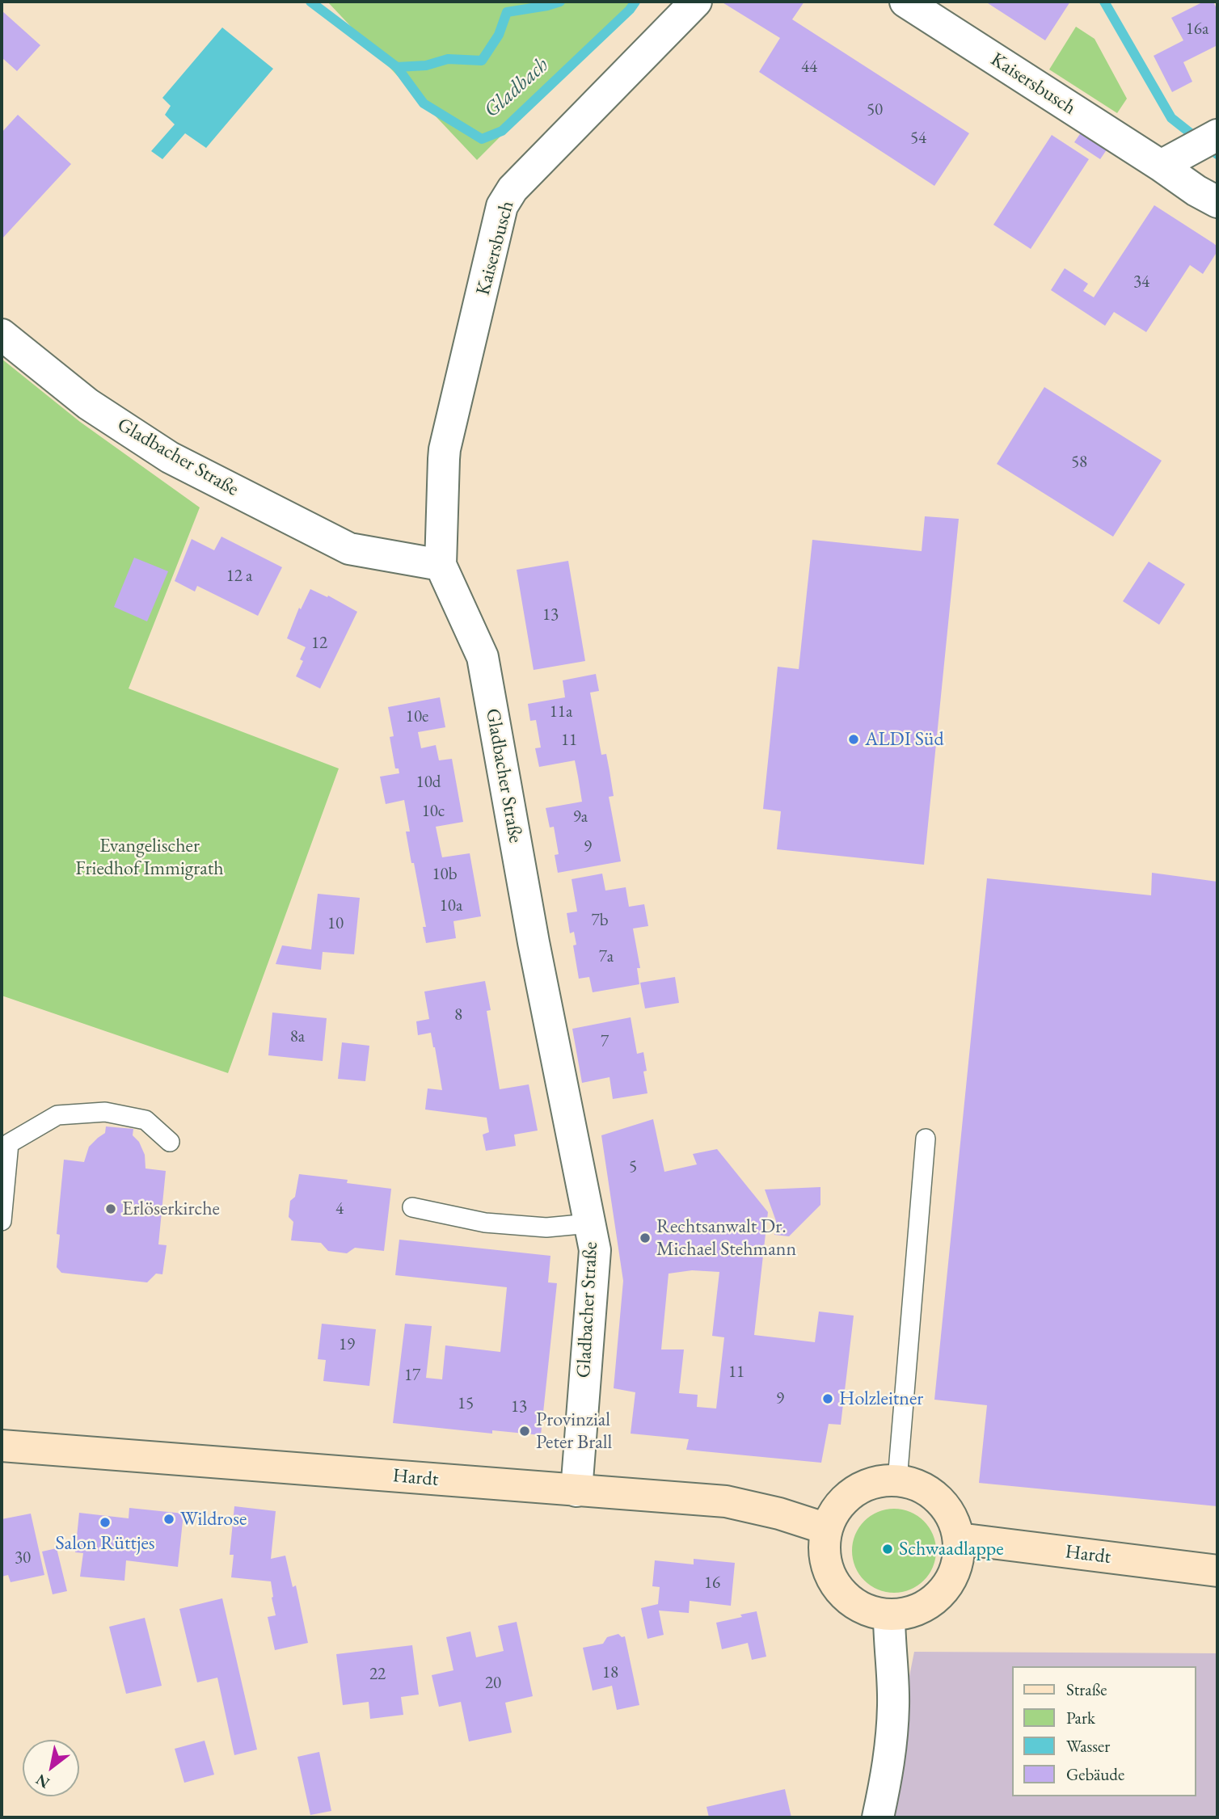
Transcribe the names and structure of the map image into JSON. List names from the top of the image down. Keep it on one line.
{"streets":{"main road":["Hardt"],"street":["Kaisersbusch","Gladbacher Straße"]},"crossings":[["Kaisersbusch","Gladbacher Straße"],["Gladbacher Straße","Hardt"]],"water":["Gladbach"],"parks":["Evangelischer Friedhof Immigrath"],"places":["ALDI Süd","Erlöserkirche","Rechtsanwalt Dr. Michael Stehmann","Holzleitner","Provinzial Peter Brall","Wildrose","Salon Rüttjes","Schwaadlappe"],"house_numbers":["16a","44","50","54","34","58","12 a","13","12","11a","10e","11","10d","10c","9a","9","10b","10a","7b","10","7a","8","8a","7","5","4","19","11","17","9","15","13","30","16","18","22","20"],"legend":["Straße","Park","Wasser","Gebäude"],"north":"bottom left"}
